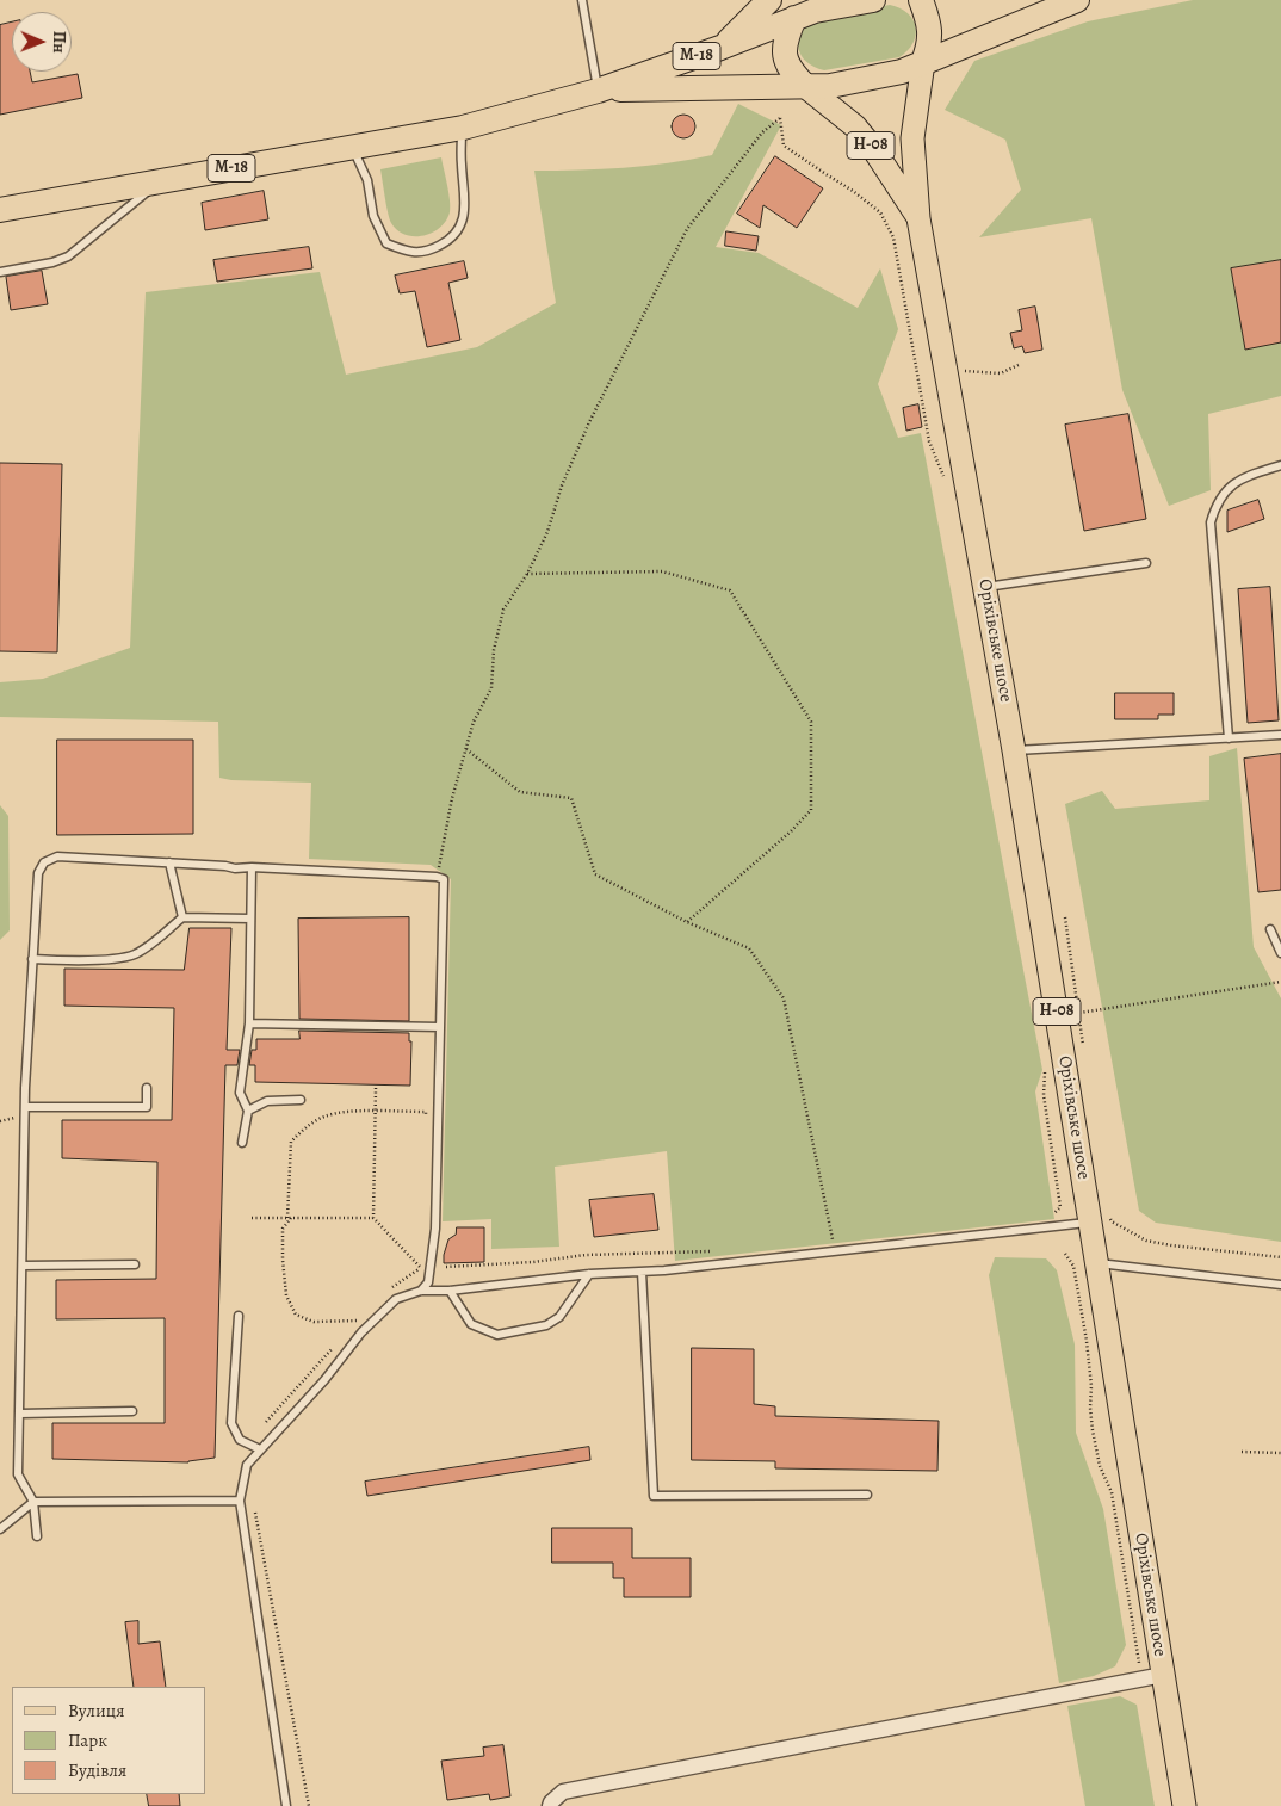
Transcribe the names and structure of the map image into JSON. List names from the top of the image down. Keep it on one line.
{"streets":{"highway":["М-18","Н-08"],"main road":["Оріхівське шосе"]},"crossings":[["М-18","Н-08"],["М-18","Оріхівське шосе"],["Н-08","Оріхівське шосе"]],"legend":["Вулиця","Парк","Будівля"],"north":"right"}
